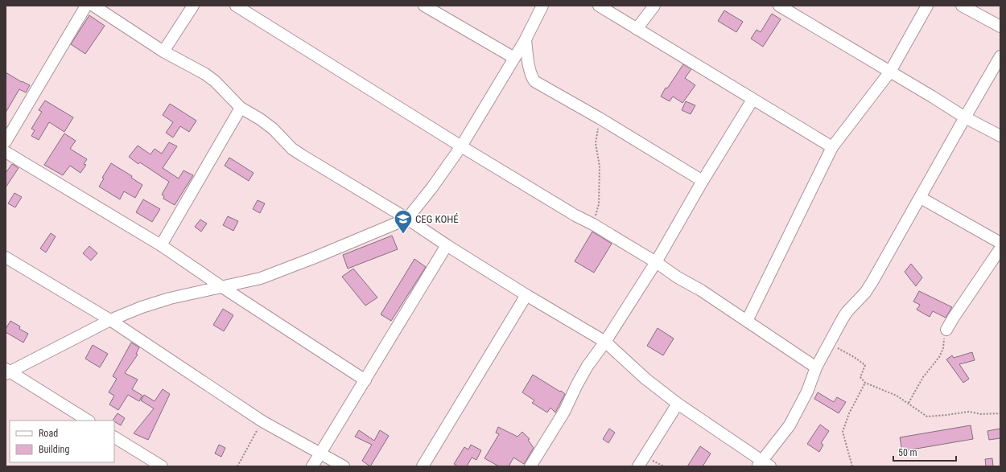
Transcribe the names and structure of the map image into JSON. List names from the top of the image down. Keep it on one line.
{"places":{"school or university":["CEG KOHÉ"]},"legend":["Road","Building"],"scale_bar":"50 m"}
